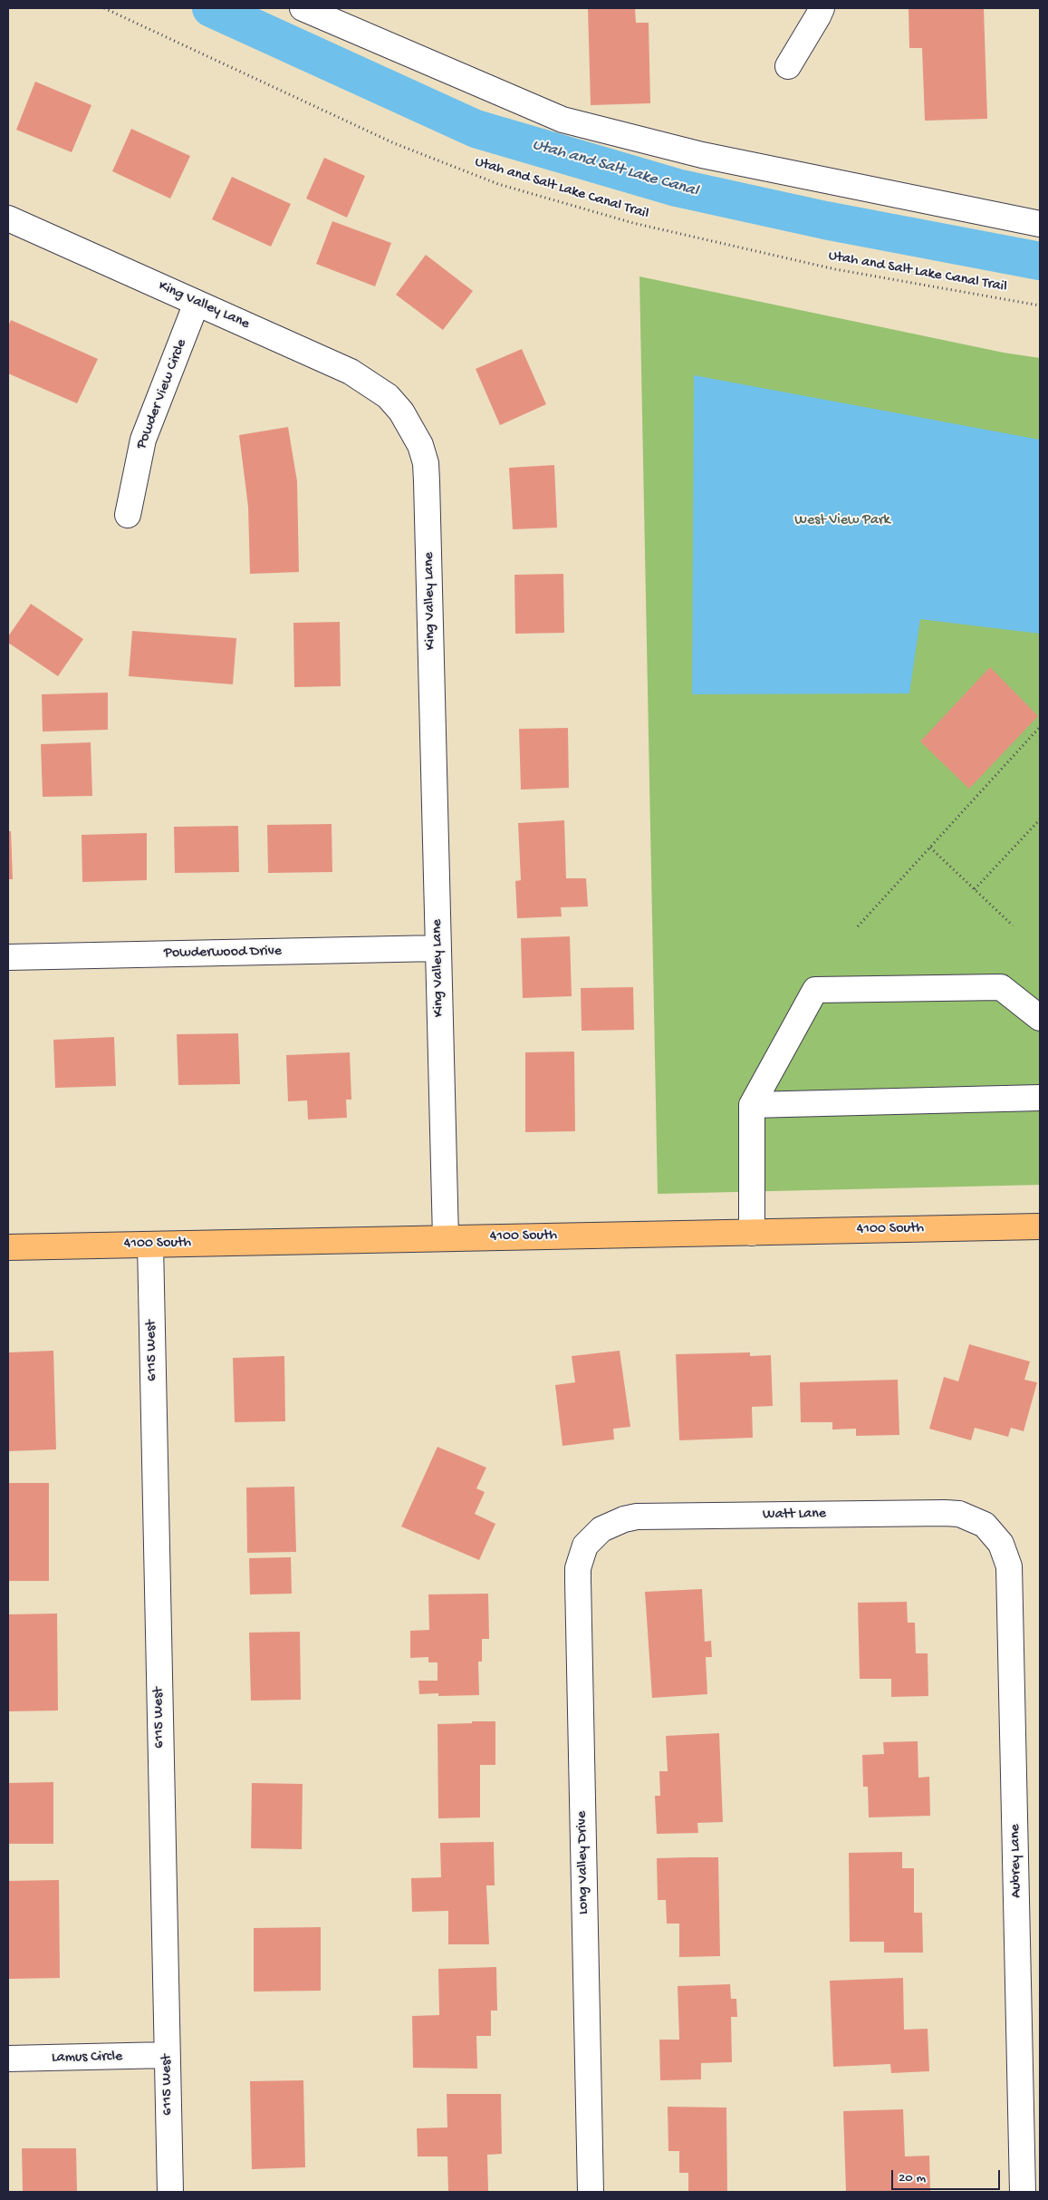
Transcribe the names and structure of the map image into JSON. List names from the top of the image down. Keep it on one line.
{"streets":{"main road":["4100 South"],"street":["King Valley Lane","Powder View Circle","Powderwood Drive","6115 West","Watt Lane","Aubrey Lane","Long Valley Drive","Lamus Circle"],"path":["Utah and Salt Lake Canal Trail"]},"crossings":[["King Valley Lane","Powder View Circle"],["King Valley Lane","Powderwood Drive"],["King Valley Lane","4100 South"],["4100 South","6115 West"],["6115 West","Lamus Circle"],["Watt Lane","Aubrey Lane"],["Watt Lane","Long Valley Drive"]],"water":["Utah and Salt Lake Canal"],"parks":["West View Park"],"scale_bar":"20 m"}
